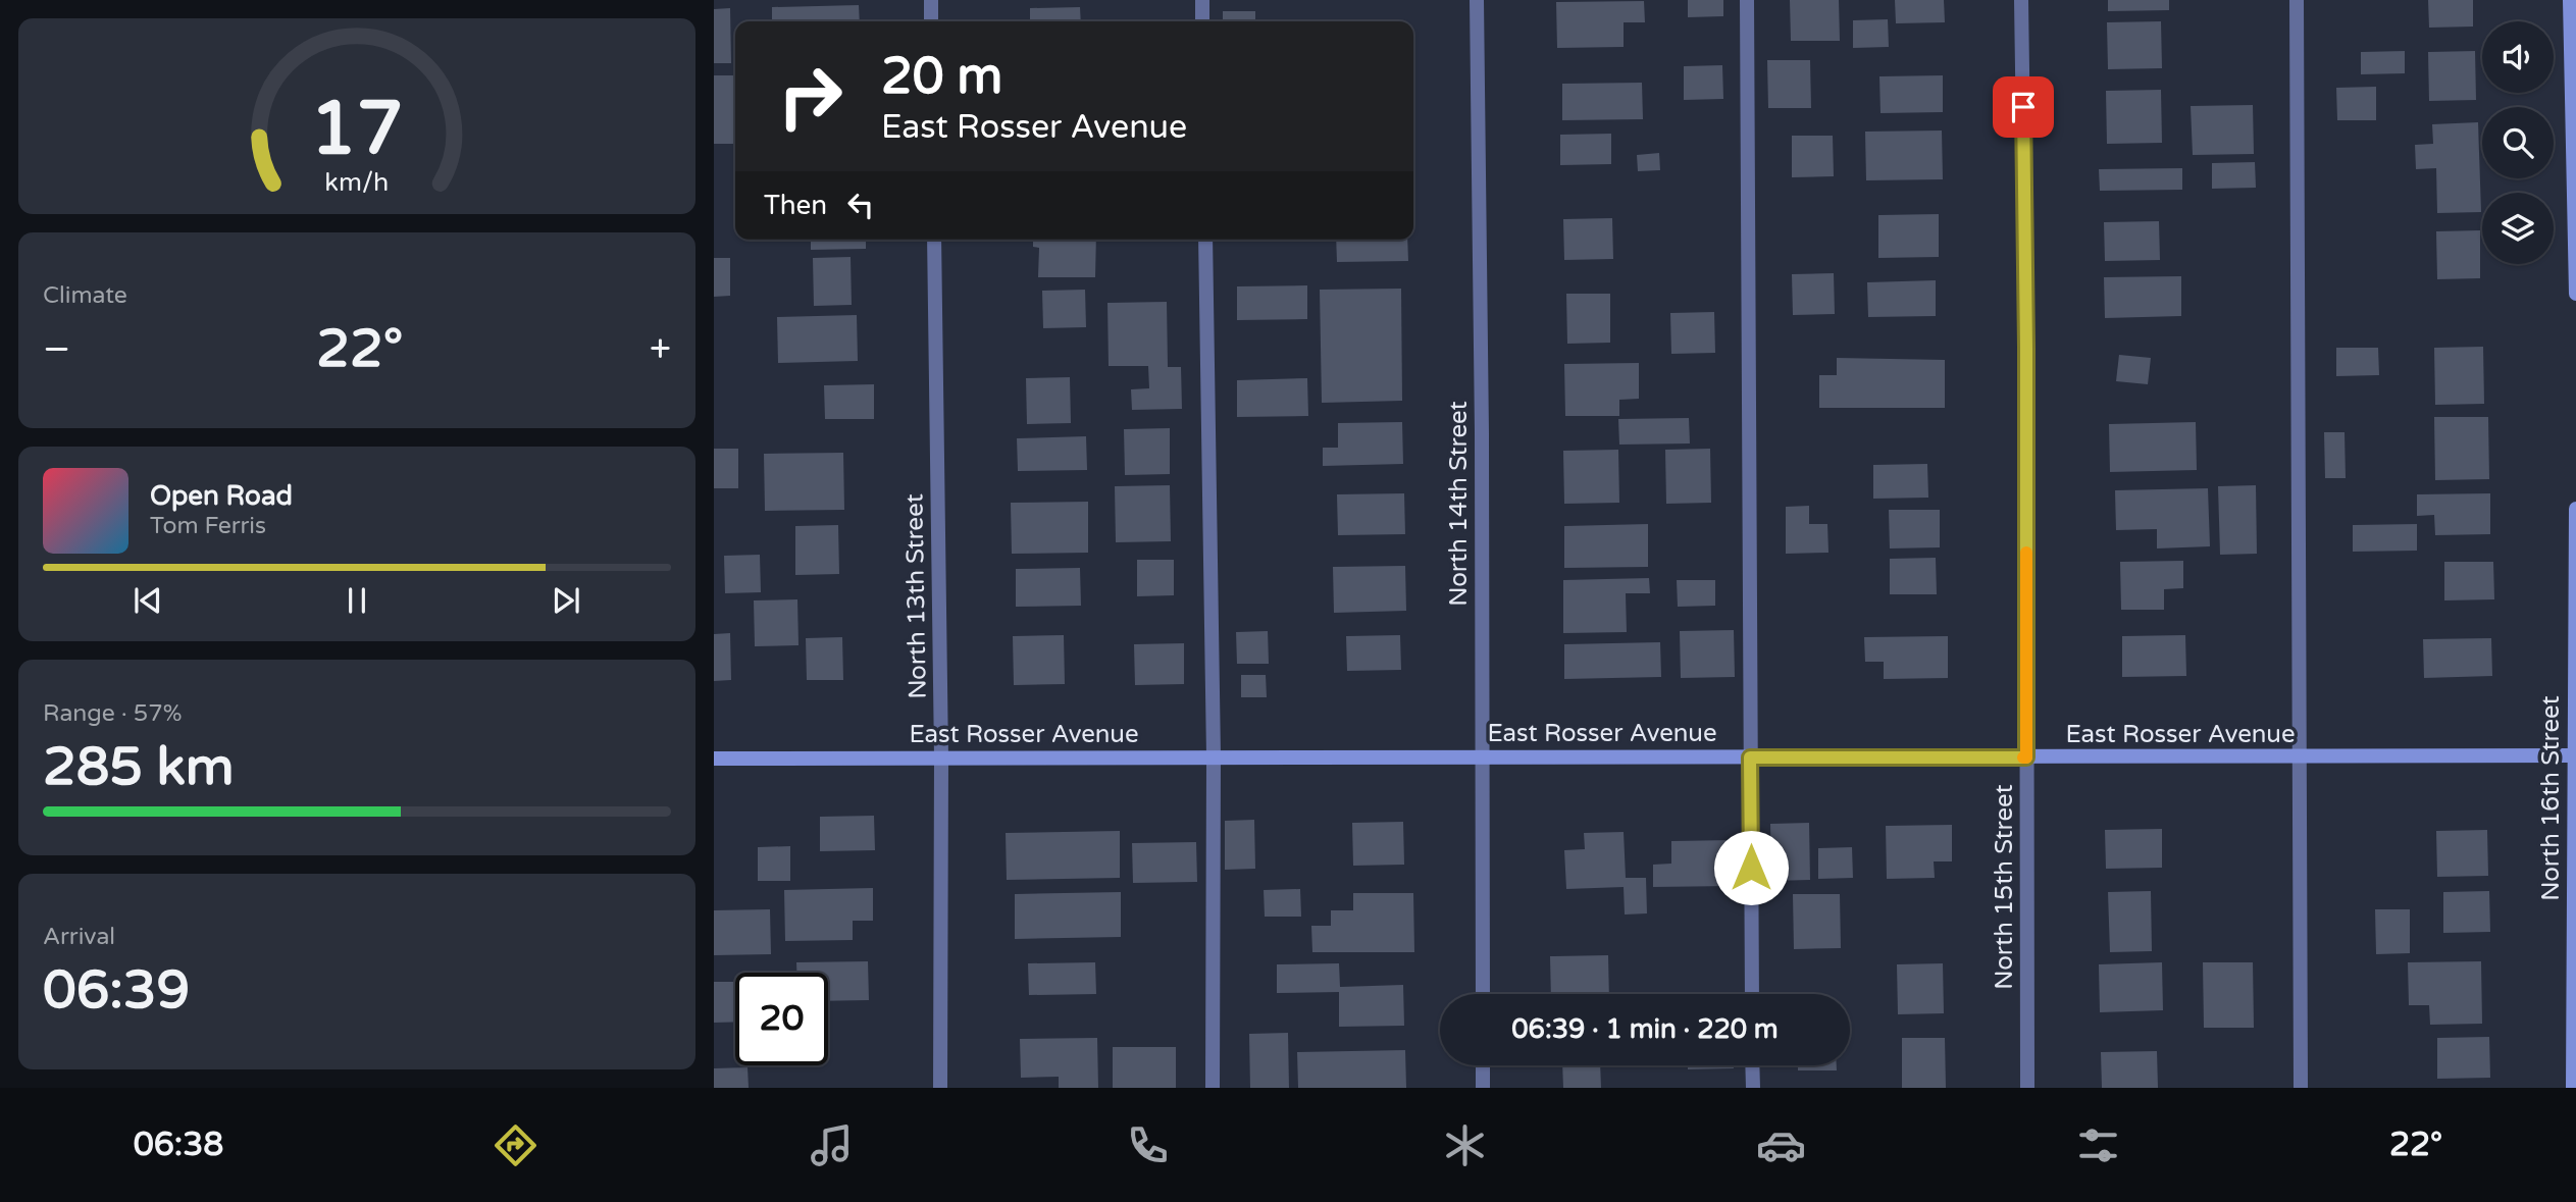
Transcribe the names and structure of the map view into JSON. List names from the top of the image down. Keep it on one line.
{"streets":{"street":["North 14th Street","North 13th Street","East Rosser Avenue","North 16th Street","North 15th Street"]},"crossings":[["North 14th Street","East Rosser Avenue"],["North 13th Street","East Rosser Avenue"],["East Rosser Avenue","North 16th Street"],["East Rosser Avenue","North 15th Street"]],"page":{"turn":["20 m","East Rosser Avenue"],"then":"Then","tile":["Climate",["Range · 57%","285 km"],["Arrival","06:39"]],"heat":["−","22°","+"],"song":["Open Road","Tom Ferris"],"limit":"20","trip":"06:39 · 1 min · 220 m","tabs":["06:38","22°"],"gauge":["17","km/h"]}}
